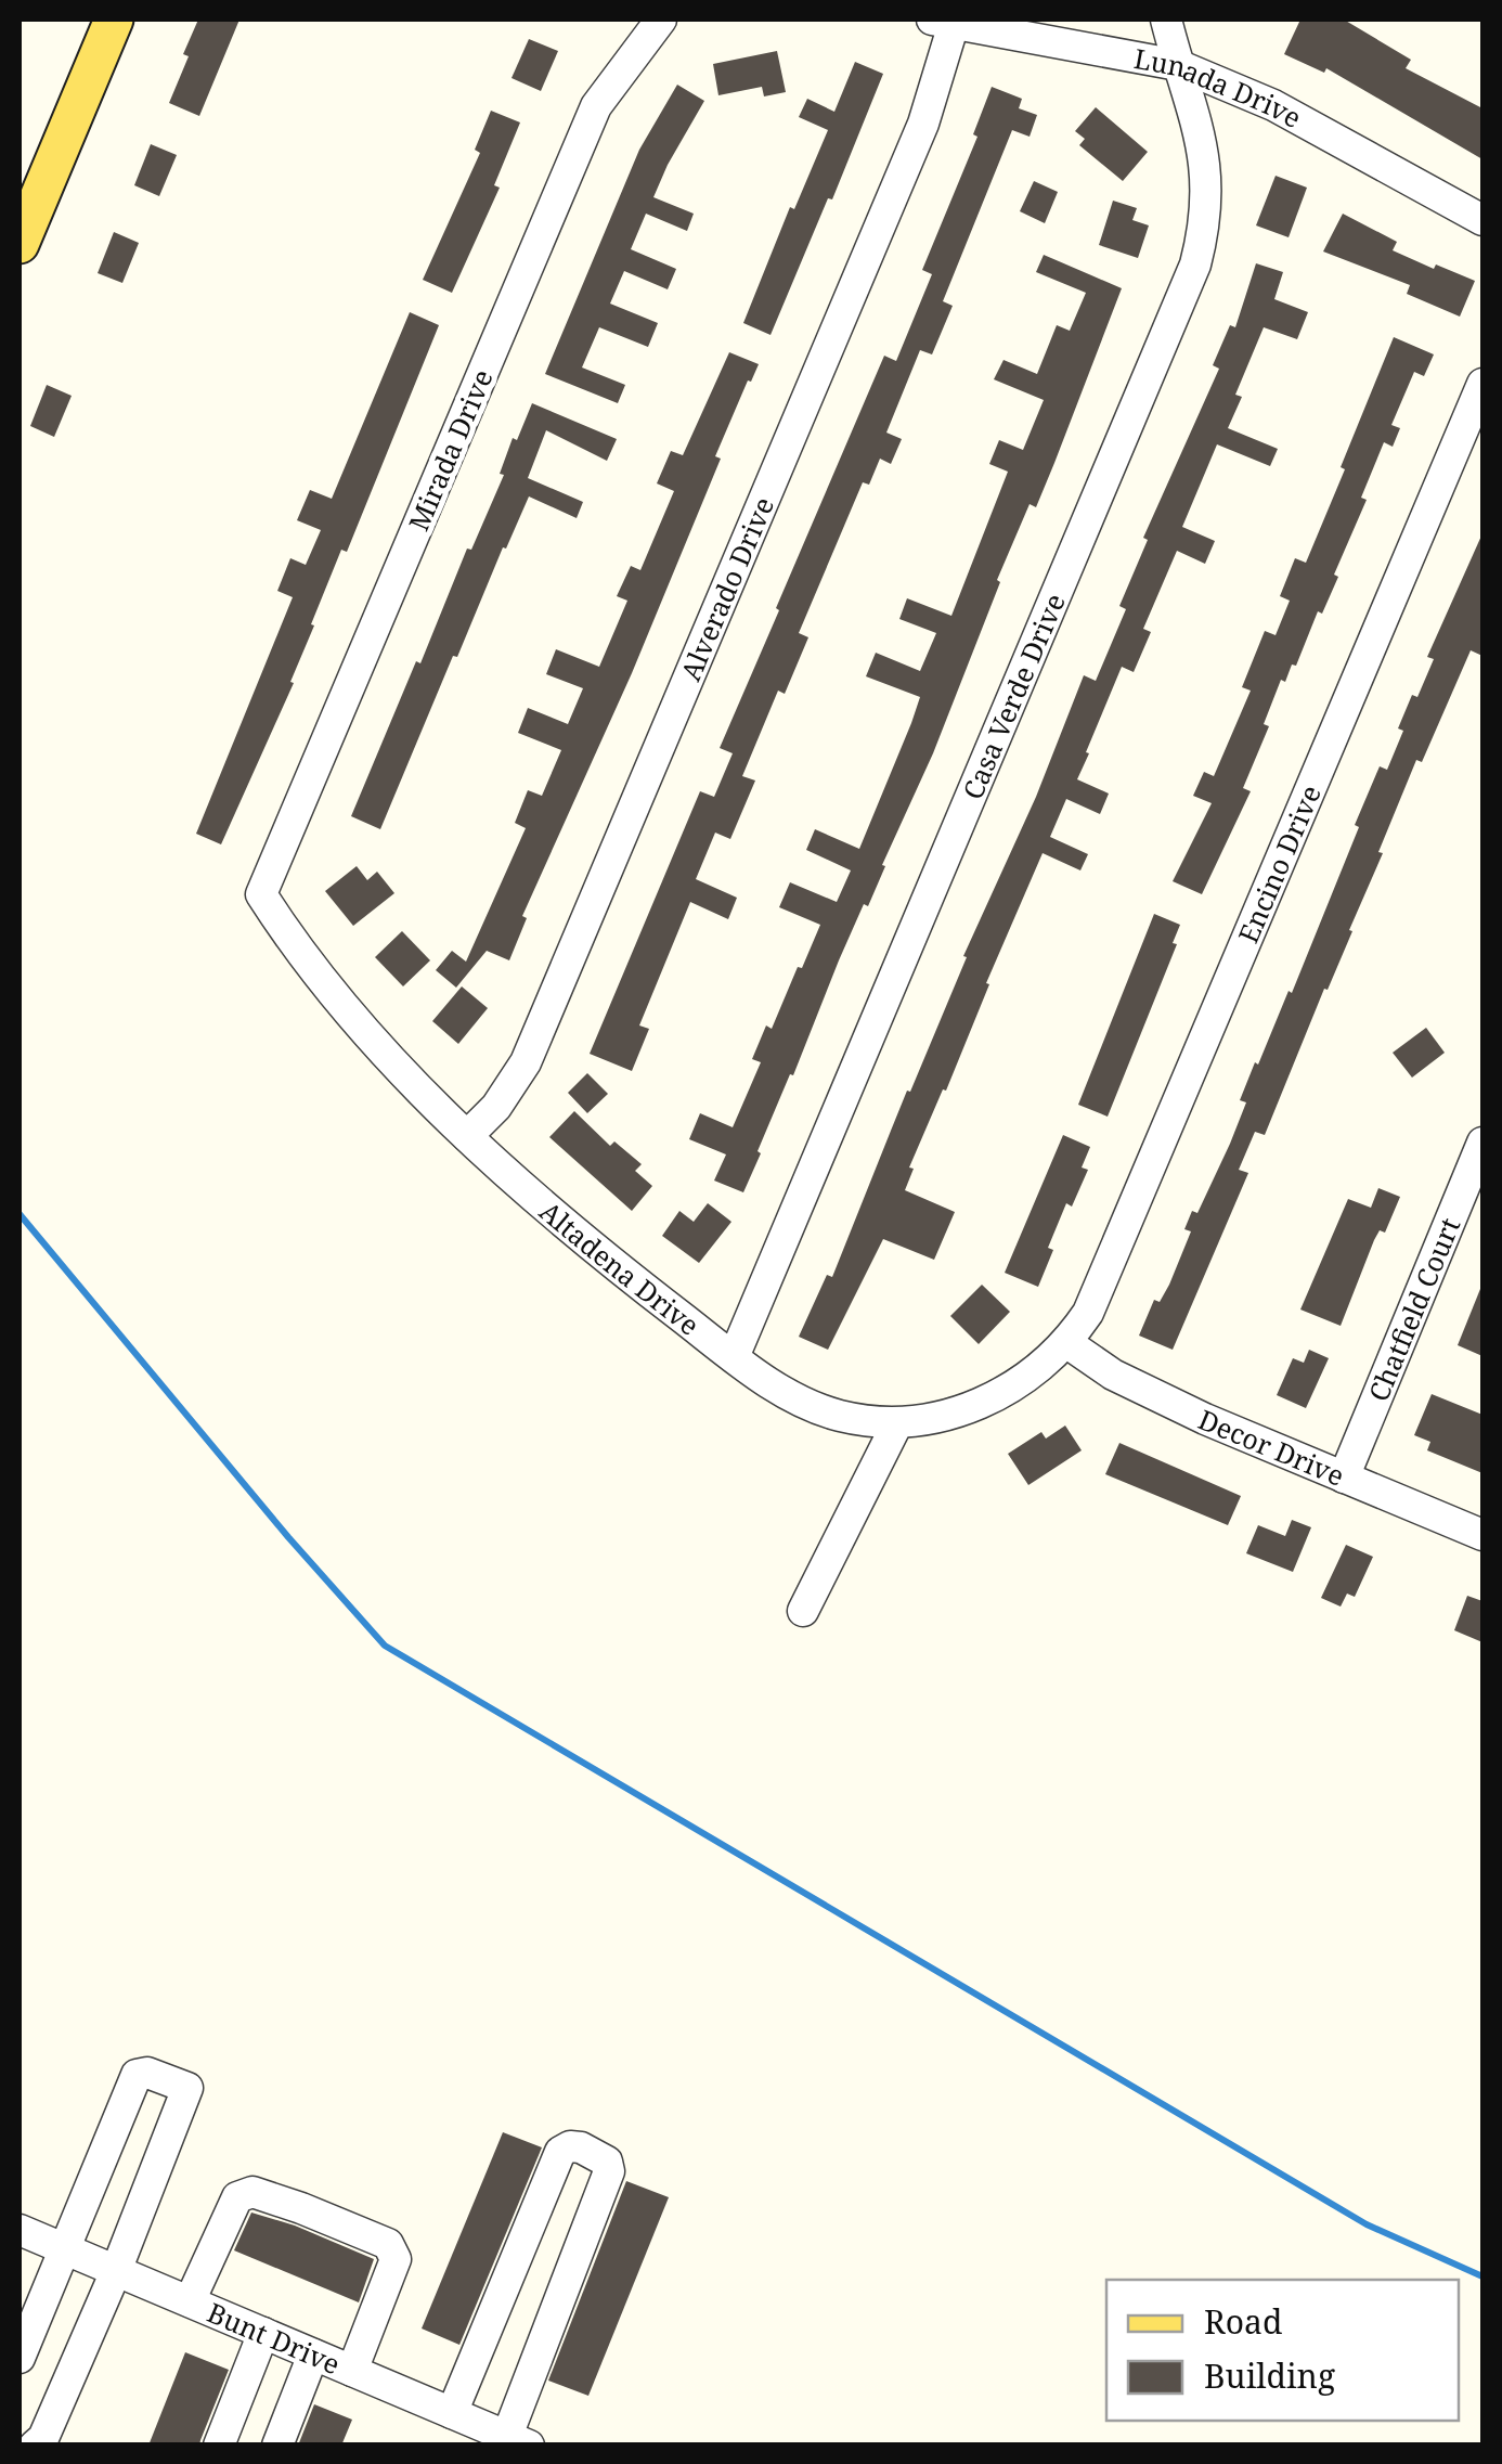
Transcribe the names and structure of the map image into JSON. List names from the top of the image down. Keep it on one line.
{"streets":{"street":["Lunada Drive","Mirada Drive","Alverado Drive","Casa Verde Drive","Encino Drive","Altadena Drive","Chatfield Court","Decor Drive","Bunt Drive"]},"crossings":[["Lunada Drive","Alverado Drive"],["Lunada Drive","Casa Verde Drive"],["Mirada Drive","Altadena Drive"],["Alverado Drive","Altadena Drive"],["Casa Verde Drive","Altadena Drive"],["Encino Drive","Altadena Drive"],["Encino Drive","Decor Drive"],["Altadena Drive","Decor Drive"],["Chatfield Court","Decor Drive"]],"legend":["Road","Building"]}
